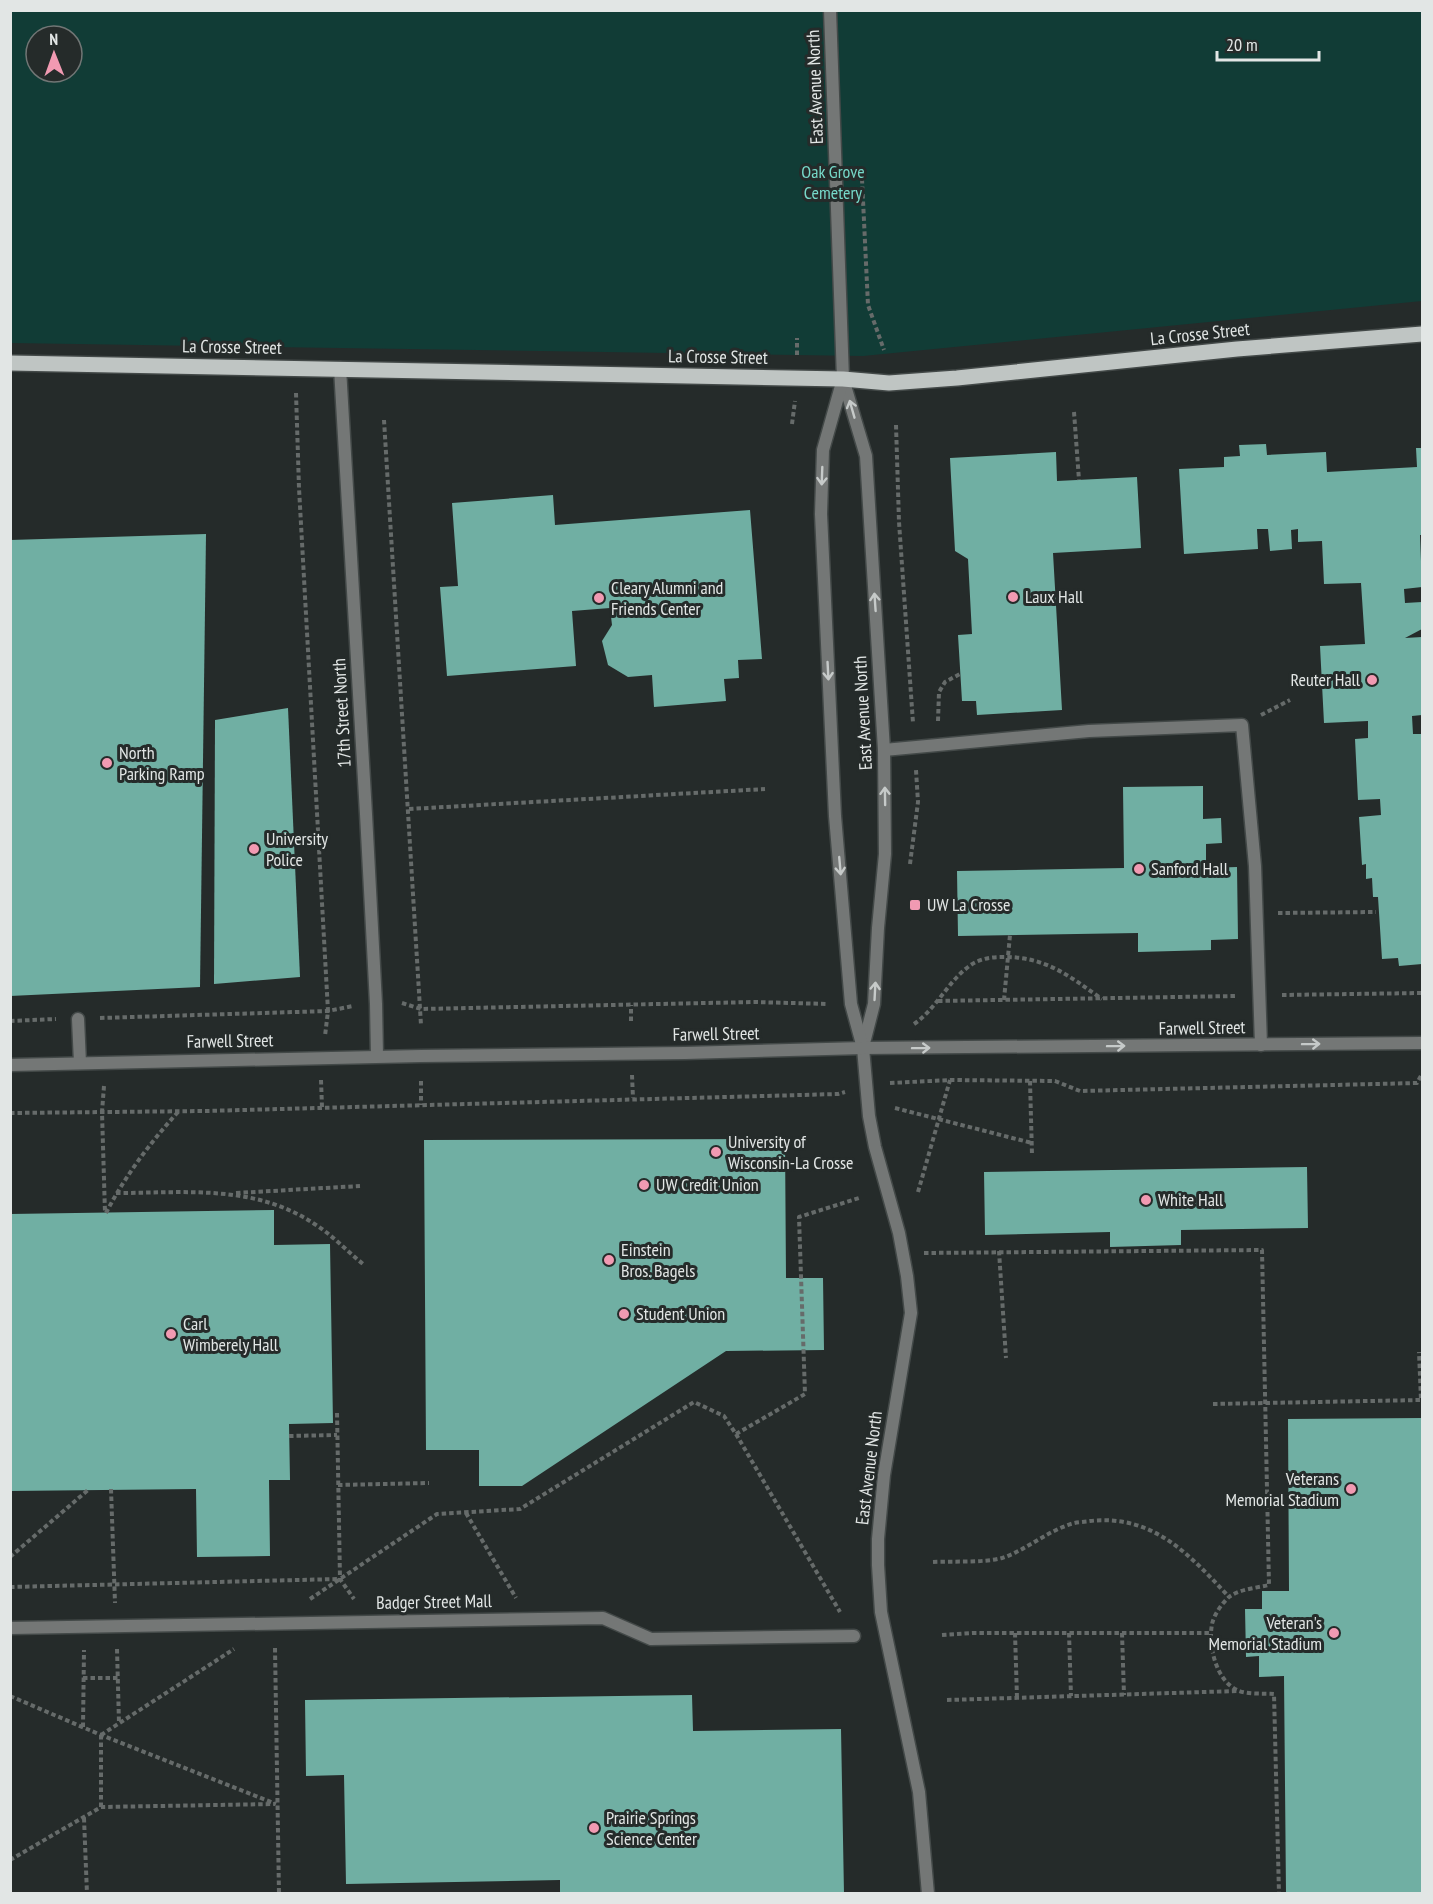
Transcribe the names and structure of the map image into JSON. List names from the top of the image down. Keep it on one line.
{"streets":{"main road":["La Crosse Street"],"street":["East Avenue North","17th Street North","Farwell Street","Badger Street Mall"]},"crossings":[["East Avenue North","La Crosse Street"],["East Avenue North","Farwell Street"],["La Crosse Street","17th Street North"],["17th Street North","Farwell Street"]],"one_way":["Farwell Street"],"parks":["Oak Grove Cemetery"],"places":{"other":["Laux Hall","Cleary Alumni and Friends Center","Reuter Hall","North Parking Ramp","University Police","Sanford Hall","University of Wisconsin-La Crosse","UW Credit Union","White Hall","Einstein Bros. Bagels","Student Union","Carl Wimberely Hall","Veterans Memorial Stadium","Veteran's Memorial Stadium","Prairie Springs Science Center"],"transit":["UW La Crosse"]},"scale_bar":"20 m","north":"top"}
